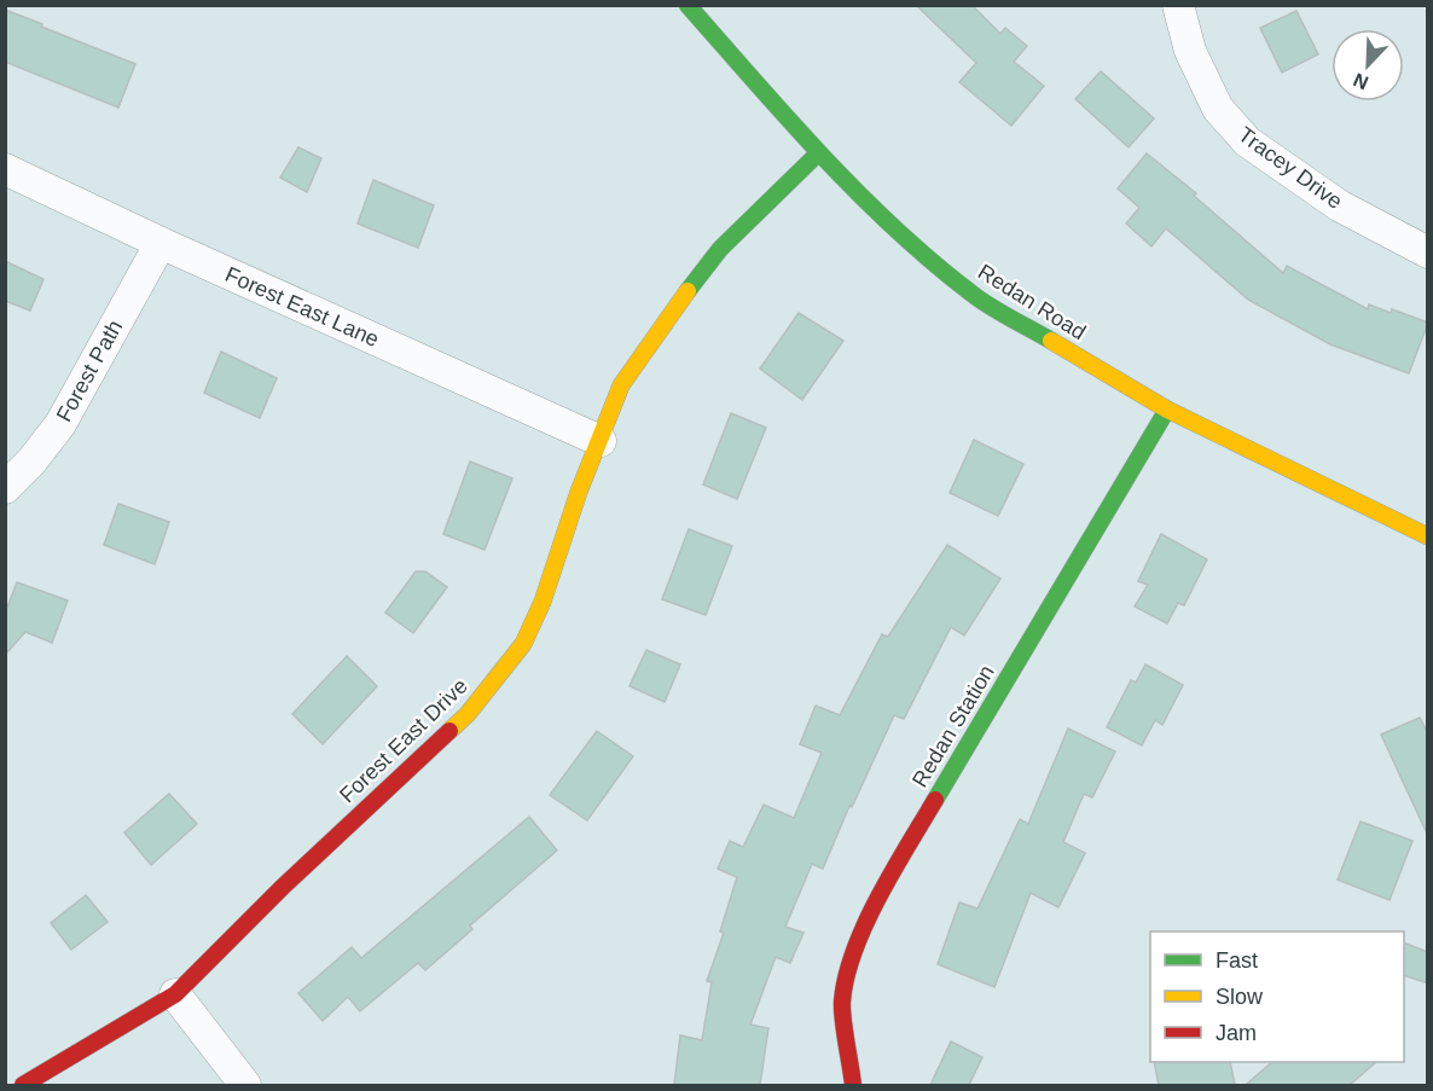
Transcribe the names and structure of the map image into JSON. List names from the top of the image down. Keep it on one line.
{"streets":{"street":["Tracey Drive","Redan Road","Forest East Lane","Forest Path","Redan Station","Forest East Drive"]},"crossings":[["Redan Road","Redan Station"],["Redan Road","Forest East Drive"],["Forest East Lane","Forest Path"],["Forest East Lane","Forest East Drive"]],"legend":["Fast","Slow","Jam"],"north":"bottom left"}
